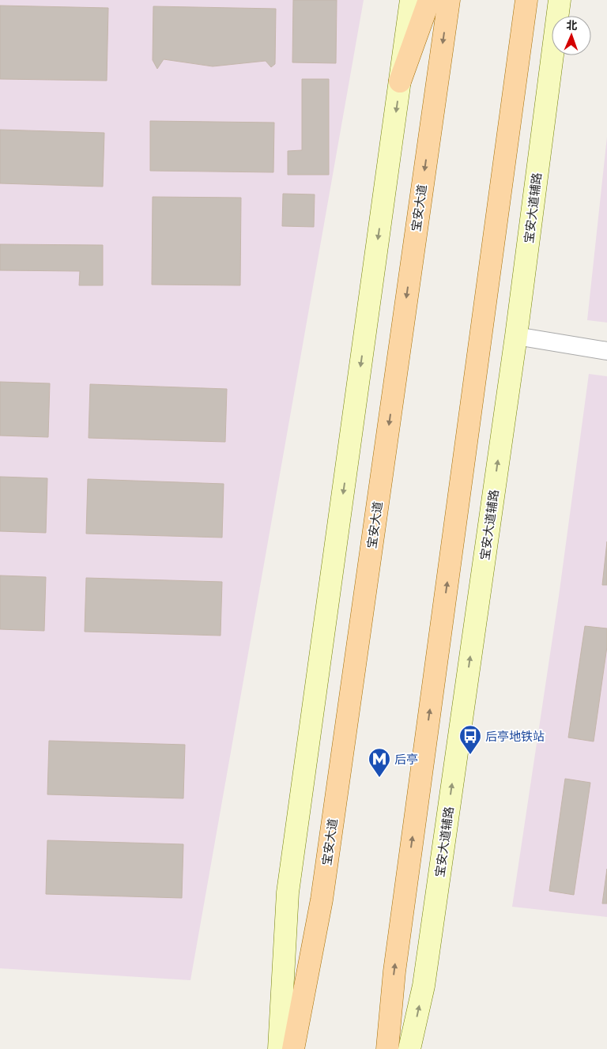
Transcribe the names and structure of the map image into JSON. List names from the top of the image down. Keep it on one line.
{"streets":{"main road":["宝安大道","宝安大道辅路"]},"places":{"bus stop":["后亭地铁站"],"metro station":["后亭"]},"north":"top"}
